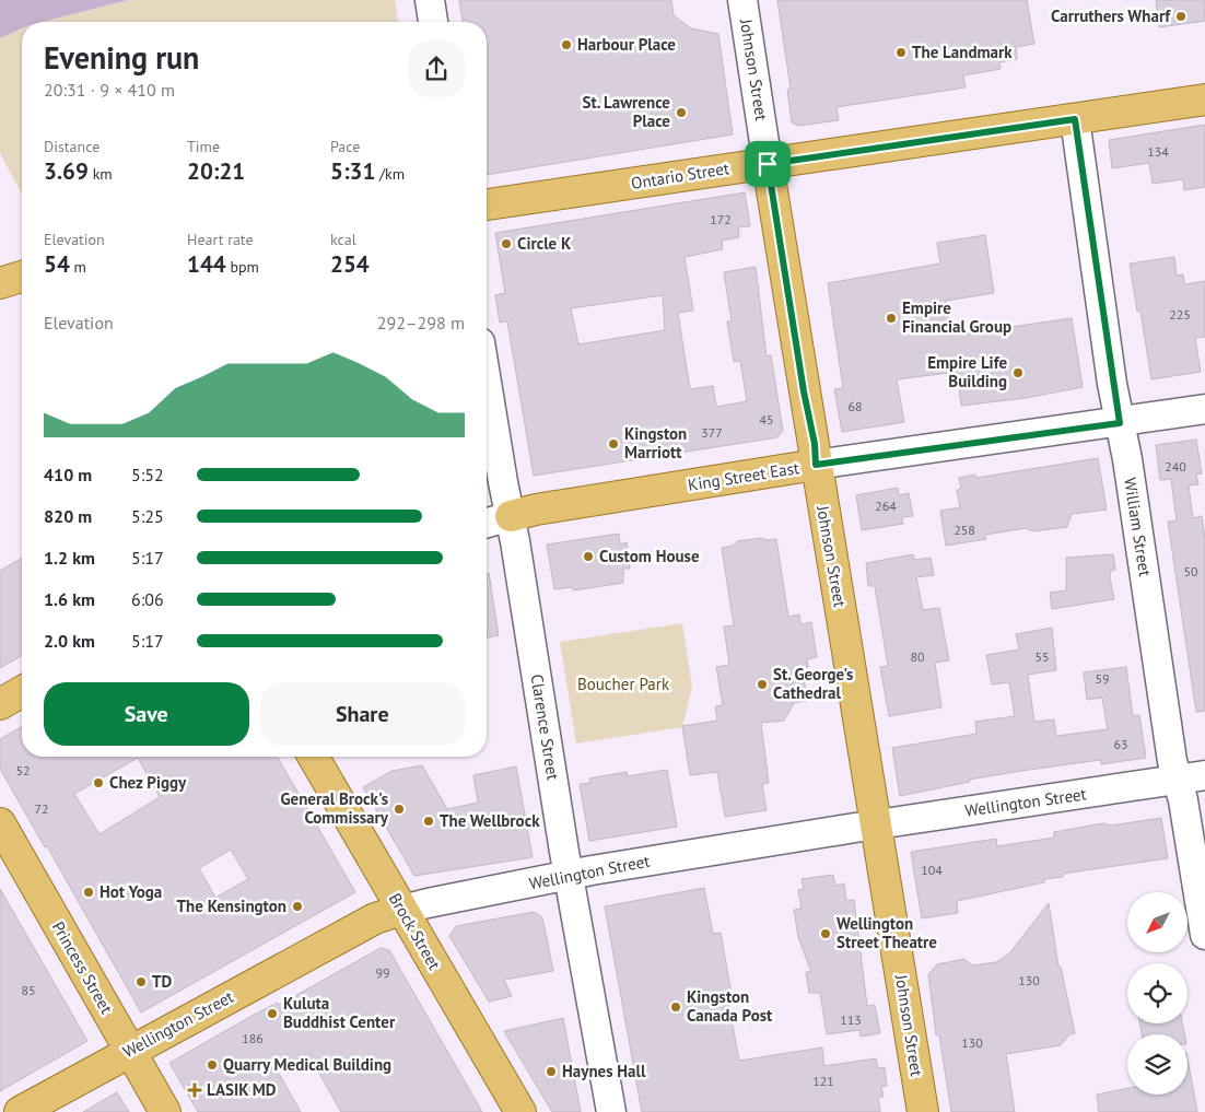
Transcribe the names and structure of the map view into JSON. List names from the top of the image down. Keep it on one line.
{"streets":{"main road":["Johnson Street","Ontario Street","King Street East","Wellington Street","Brock Street","Princess Street"],"street":["William Street","Clarence Street"]},"crossings":[["Johnson Street","Ontario Street"],["Johnson Street","King Street East"],["Johnson Street","Wellington Street"],["Ontario Street","William Street"],["King Street East","William Street"],["King Street East","Clarence Street"],["William Street","Wellington Street"],["Clarence Street","Wellington Street"],["Wellington Street","Brock Street"],["Wellington Street","Princess Street"]],"parks":["Boucher Park"],"places":{"other":["Carruthers Wharf","Harbour Place","The Landmark","St. Lawrence Place","Circle K","Empire Financial Group","Empire Life Building","Kingston Marriott","Custom House","St. George's Cathedral","Chez Piggy","General Brock's Commissary","The Wellbrock","Hot Yoga","The Kensington","Wellington Street Theatre","TD","Kingston Canada Post","Kuluta Buddhist Center","Quarry Medical Building","Haynes Hall"],"health":["LASIK MD"]},"house_numbers":["134","172","225","68","45","377","240","264","258","50","80","55","59","63","52","72","104","99","130","85","113","186","130","121"],"north":"bottom left","page":{"heading":["Evening run","20:31 · 9 × 410 m"],"stats":[["Distance","3.69 km"],["Time","20:21"],["Pace","5:31 /km"],["Elevation","54 m"],["Heart rate","144 bpm"],["kcal","254"]],"chart":["Elevation","292–298 m"],"list":[{"name":"410 m","note":"5:52"},{"name":"820 m","note":"5:25"},{"name":"1.2 km","note":"5:17"},{"name":"1.6 km","note":"6:06"},{"name":"2.0 km","note":"5:17"}],"buttons":["Save","Share"]}}
